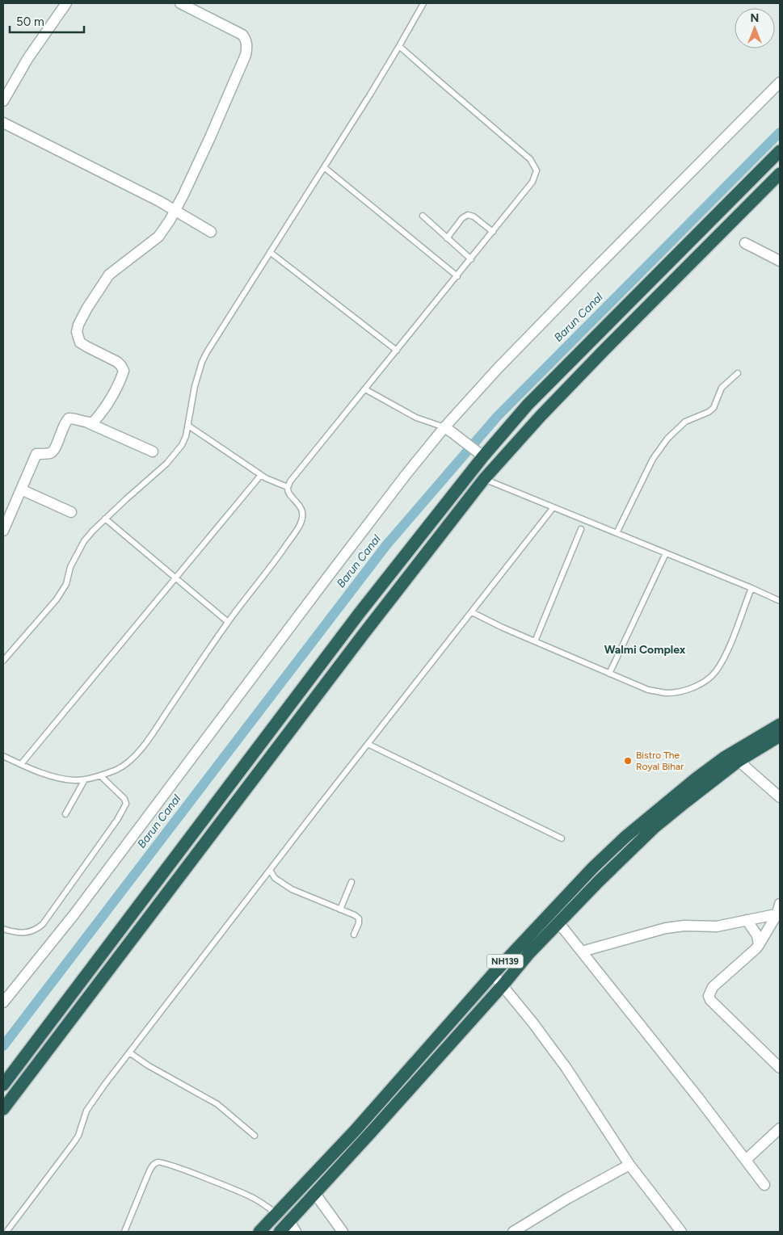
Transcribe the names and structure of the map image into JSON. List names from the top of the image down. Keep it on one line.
{"streets":{"highway":["NH139"]},"districts":["Walmi Complex"],"water":["Barun Canal"],"places":["Bistro The Royal Bihar"],"scale_bar":"50 m","north":"top"}
